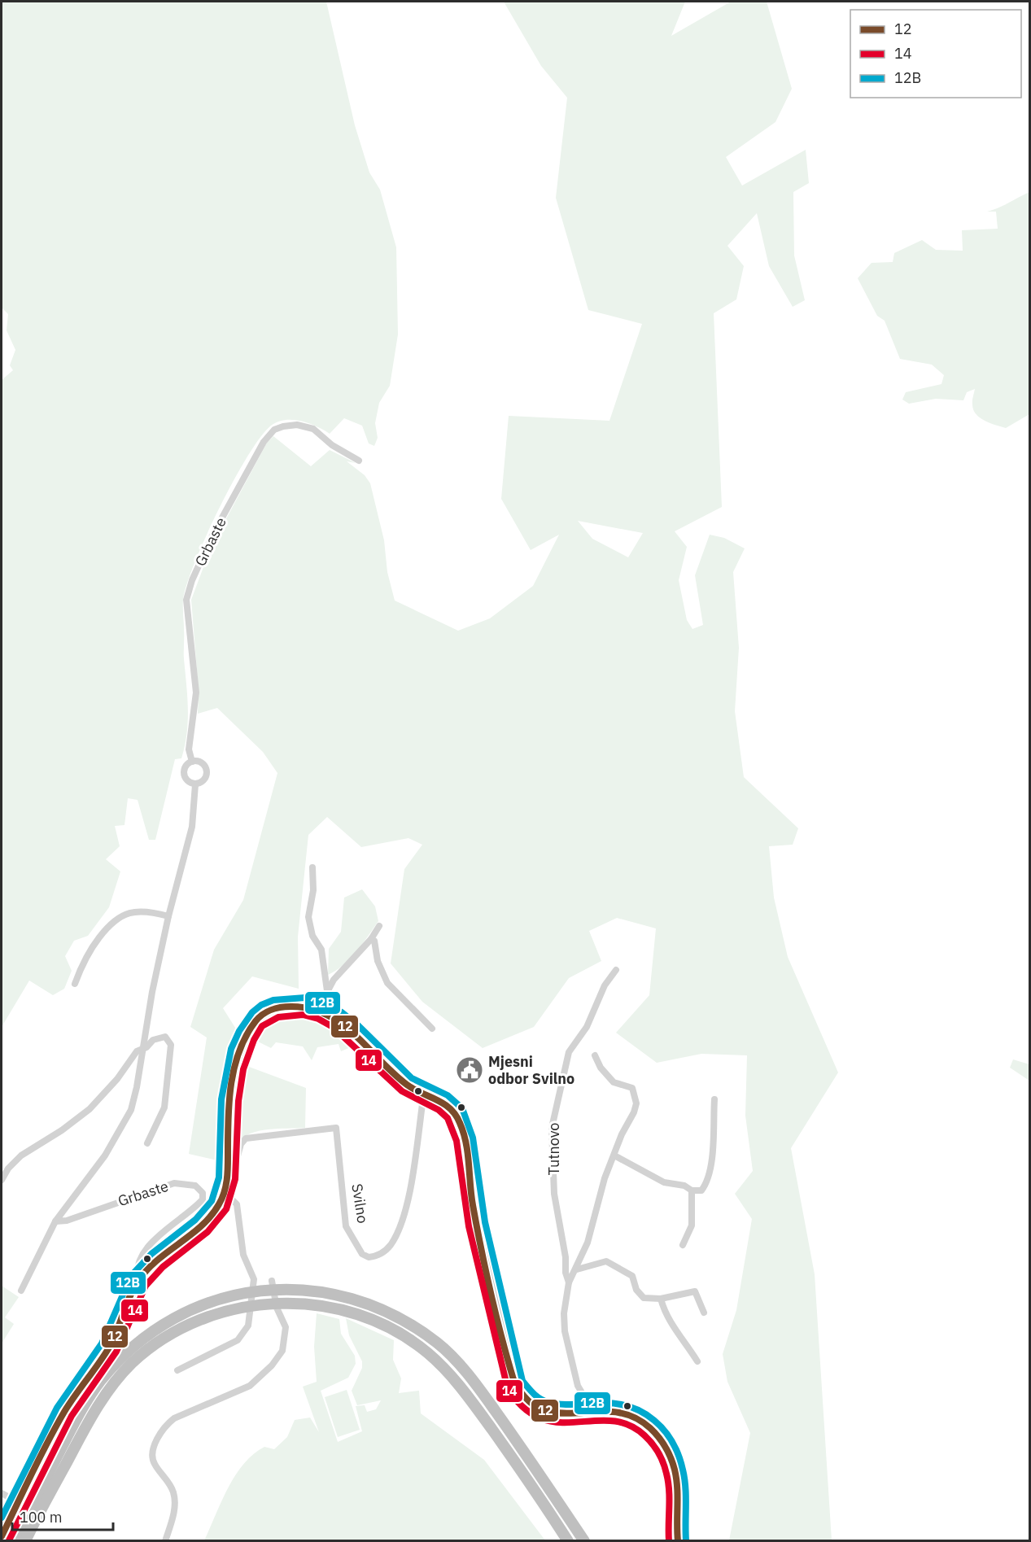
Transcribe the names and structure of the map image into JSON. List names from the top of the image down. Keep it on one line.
{"streets":{"main road":["Svilno"],"street":["Grbaste","Tutnovo"]},"crossings":[["Grbaste","Svilno"],["Tutnovo","Svilno"]],"places":{"public building":["Mjesni odbor Svilno"]},"lines":["transit line 12B","transit line 12","transit line 14"],"legend":["12","14","12B"],"scale_bar":"100 m"}
